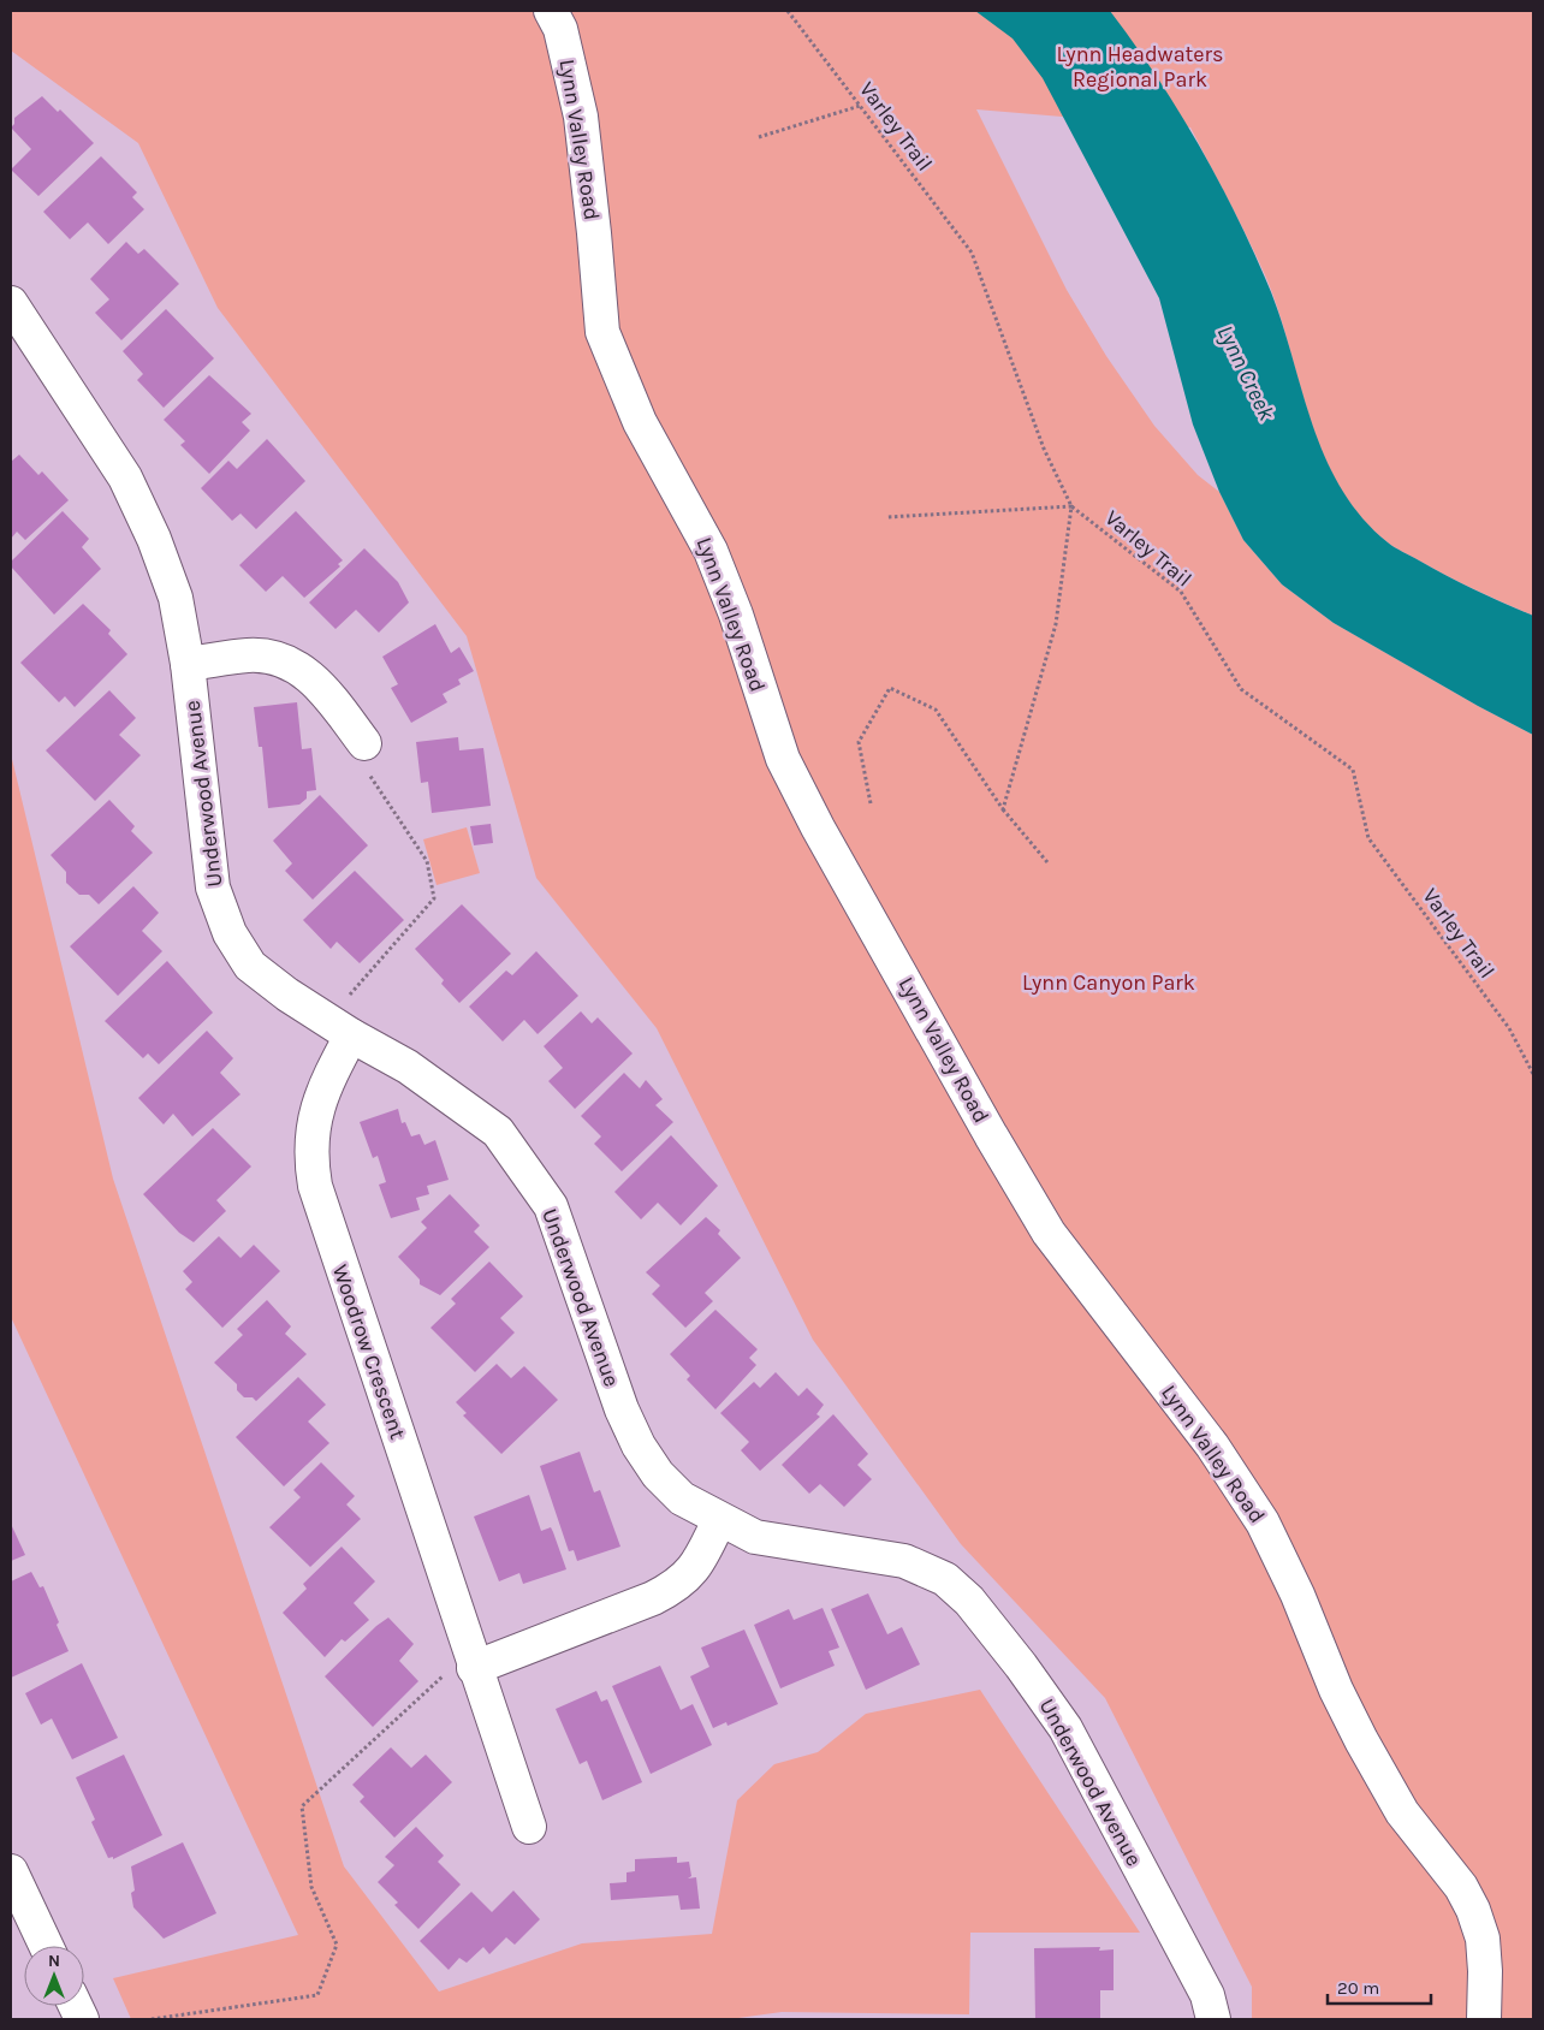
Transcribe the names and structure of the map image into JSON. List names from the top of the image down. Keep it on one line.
{"streets":{"street":["Lynn Valley Road","Underwood Avenue","Woodrow Crescent"],"path":["Varley Trail"]},"crossings":[["Underwood Avenue","Woodrow Crescent"]],"water":["Lynn Creek"],"parks":["Lynn Headwaters Regional Park","Lynn Canyon Park"],"scale_bar":"20 m","north":"top"}
